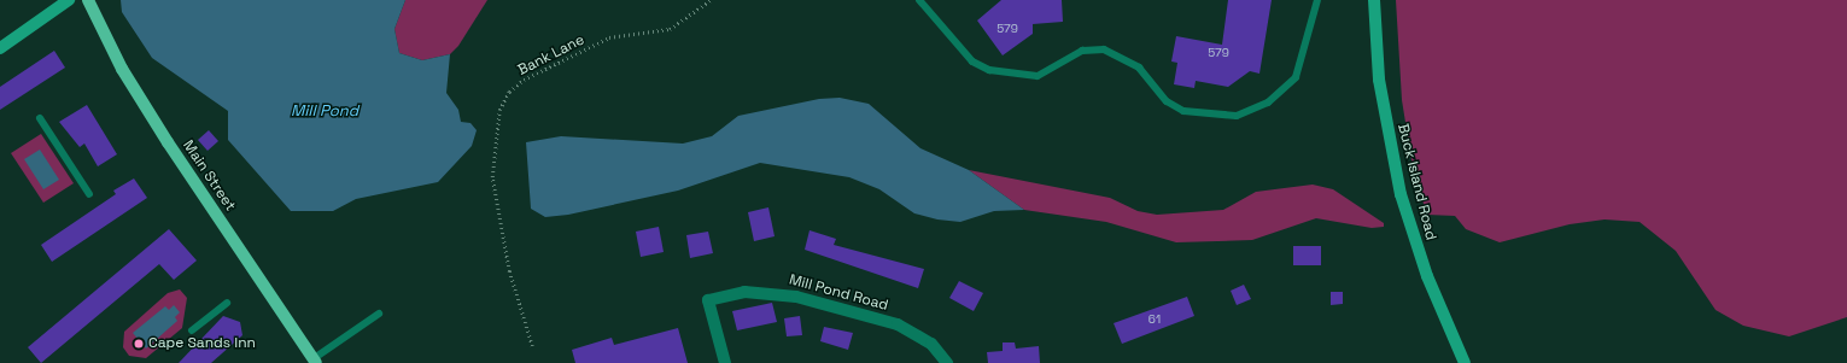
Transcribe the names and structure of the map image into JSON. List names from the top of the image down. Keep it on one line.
{"streets":{"main road":["Main Street","Buck Island Road"],"street":["Mill Pond Road"],"path":["Bank Lane"]},"water":["Mill Pond"],"places":["Cape Sands Inn"],"house_numbers":["579","579","61"]}
